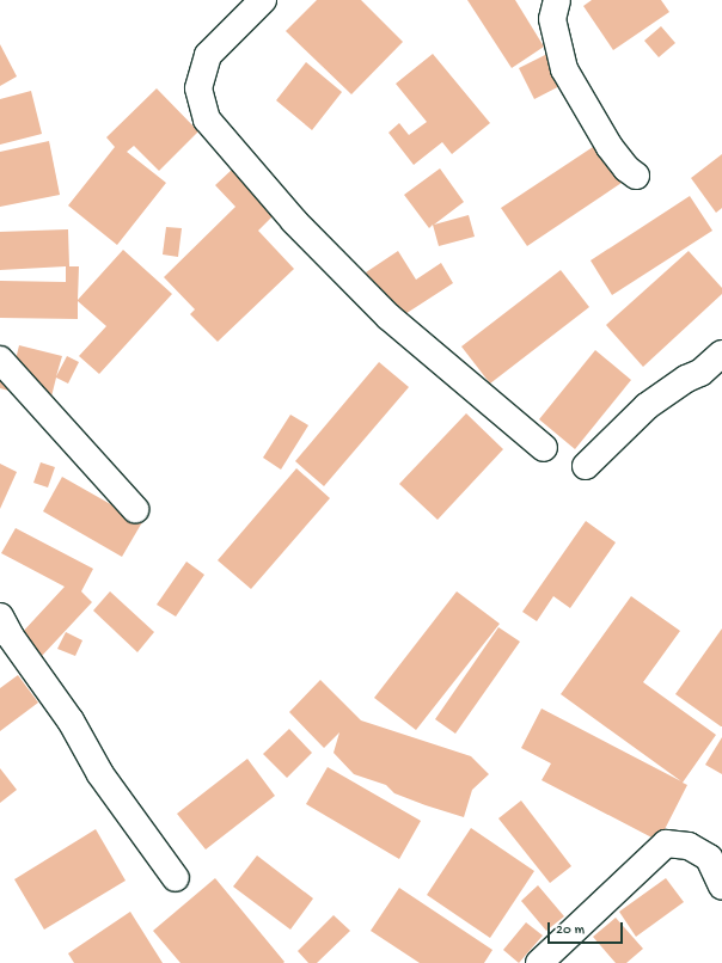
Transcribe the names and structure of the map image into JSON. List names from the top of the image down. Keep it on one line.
{"scale_bar":"20 m"}
